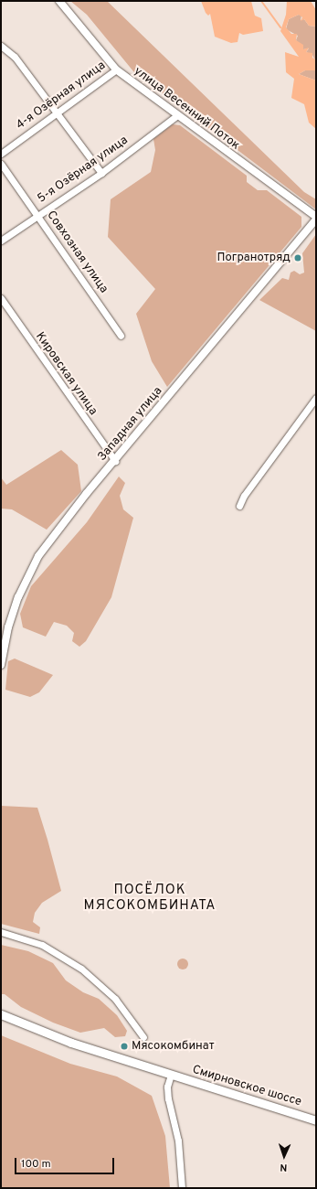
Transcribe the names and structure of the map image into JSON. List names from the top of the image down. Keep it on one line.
{"streets":{"main road":["Смирновское шоссе"],"street":["4-я Озёрная улица","улица Весенний Поток","5-я Озёрная улица","Совхозная улица","Кировская улица","Западная улица"]},"crossings":[["4-я Озёрная улица","улица Весенний Поток"],["улица Весенний Поток","5-я Озёрная улица"],["5-я Озёрная улица","Совхозная улица"],["Кировская улица","Западная улица"]],"districts":["ПОСЁЛОК МЯСОКОМБИНАТА"],"places":["Погранотряд","Мясокомбинат"],"scale_bar":"100 m","north":"bottom"}
